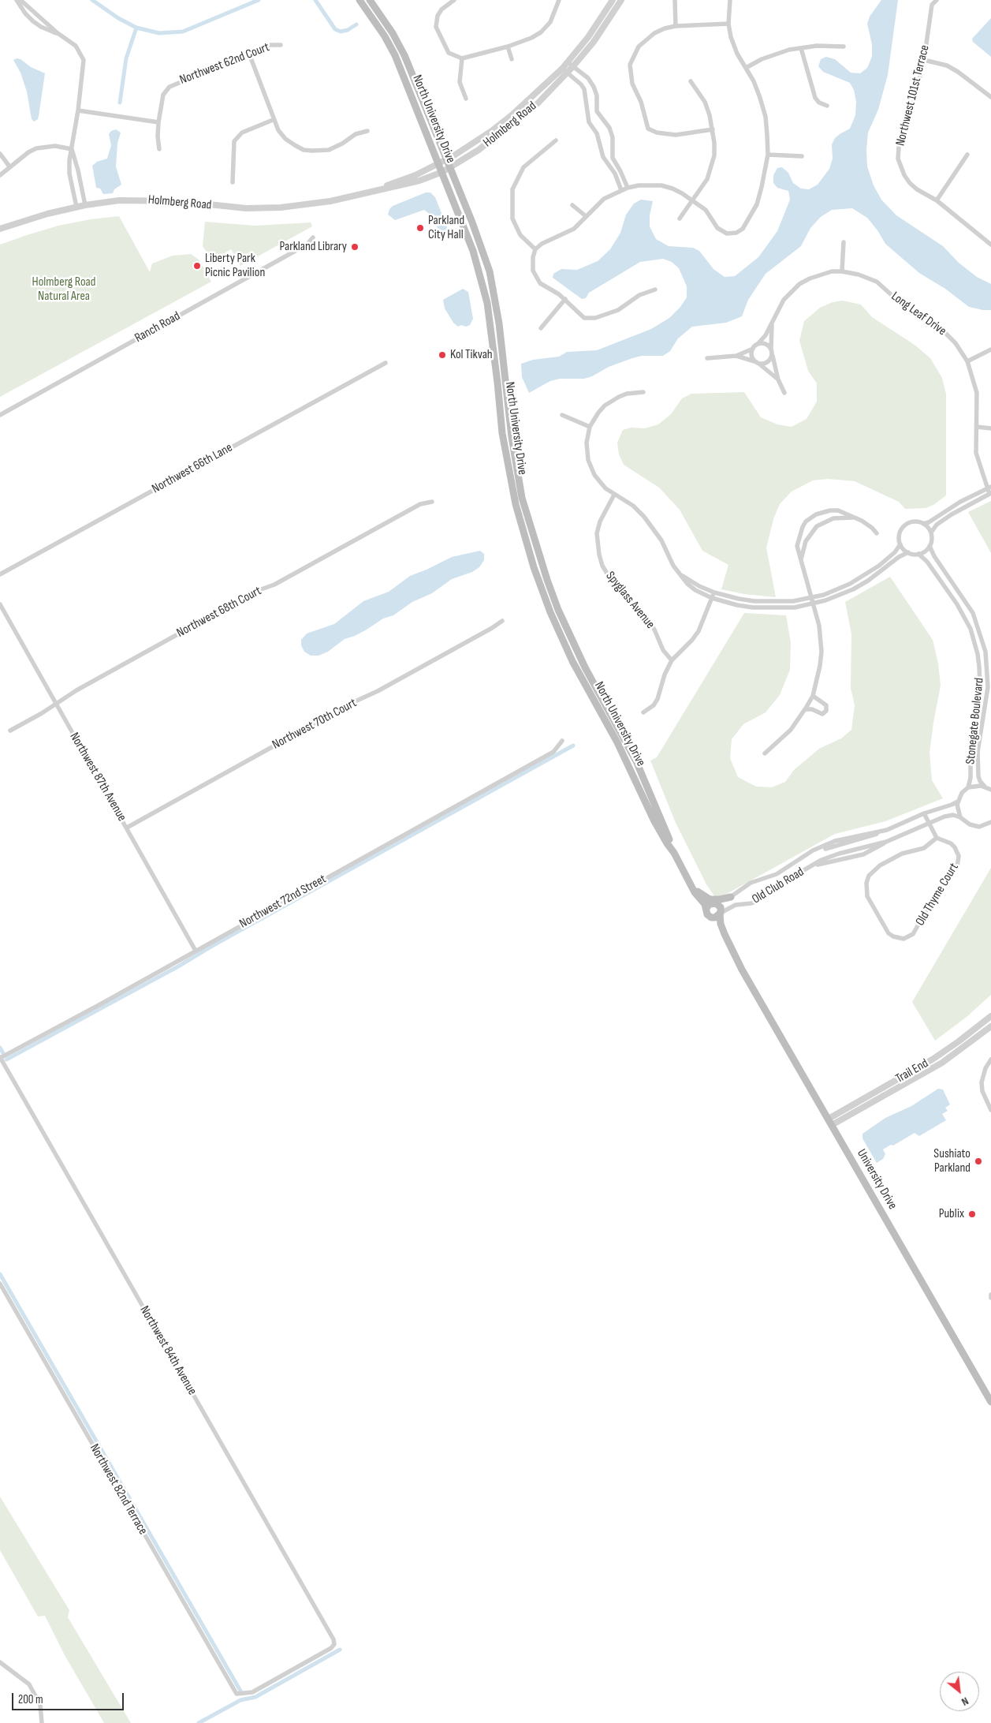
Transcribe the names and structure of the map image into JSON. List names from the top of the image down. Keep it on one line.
{"streets":{"main road":["North University Drive","University Drive"],"street":["Northwest 62nd Court","Northwest 101st Terrace","Holmberg Road","Long Leaf Drive","Ranch Road","Northwest 66th Lane","Spyglass Avenue","Northwest 68th Court","Stonegate Boulevard","Northwest 70th Court","Northwest 87th Avenue","Old Club Road","Old Thyme Court","Northwest 72nd Street","Trail End","Northwest 84th Avenue","Northwest 82nd Terrace"]},"crossings":[["North University Drive","Holmberg Road"],["Northwest 68th Court","Northwest 87th Avenue"],["Northwest 70th Court","Northwest 87th Avenue"],["Northwest 87th Avenue","Northwest 72nd Street"],["Old Club Road","University Drive"],["Northwest 72nd Street","Northwest 84th Avenue"],["Trail End","University Drive"],["Northwest 84th Avenue","Northwest 82nd Terrace"]],"parks":["Holmberg Road Natural Area"],"places":["Parkland City Hall","Parkland Library","Liberty Park Picnic Pavilion","Kol Tikvah","Sushiato Parkland","Publix"],"scale_bar":"200 m","north":"bottom right"}
